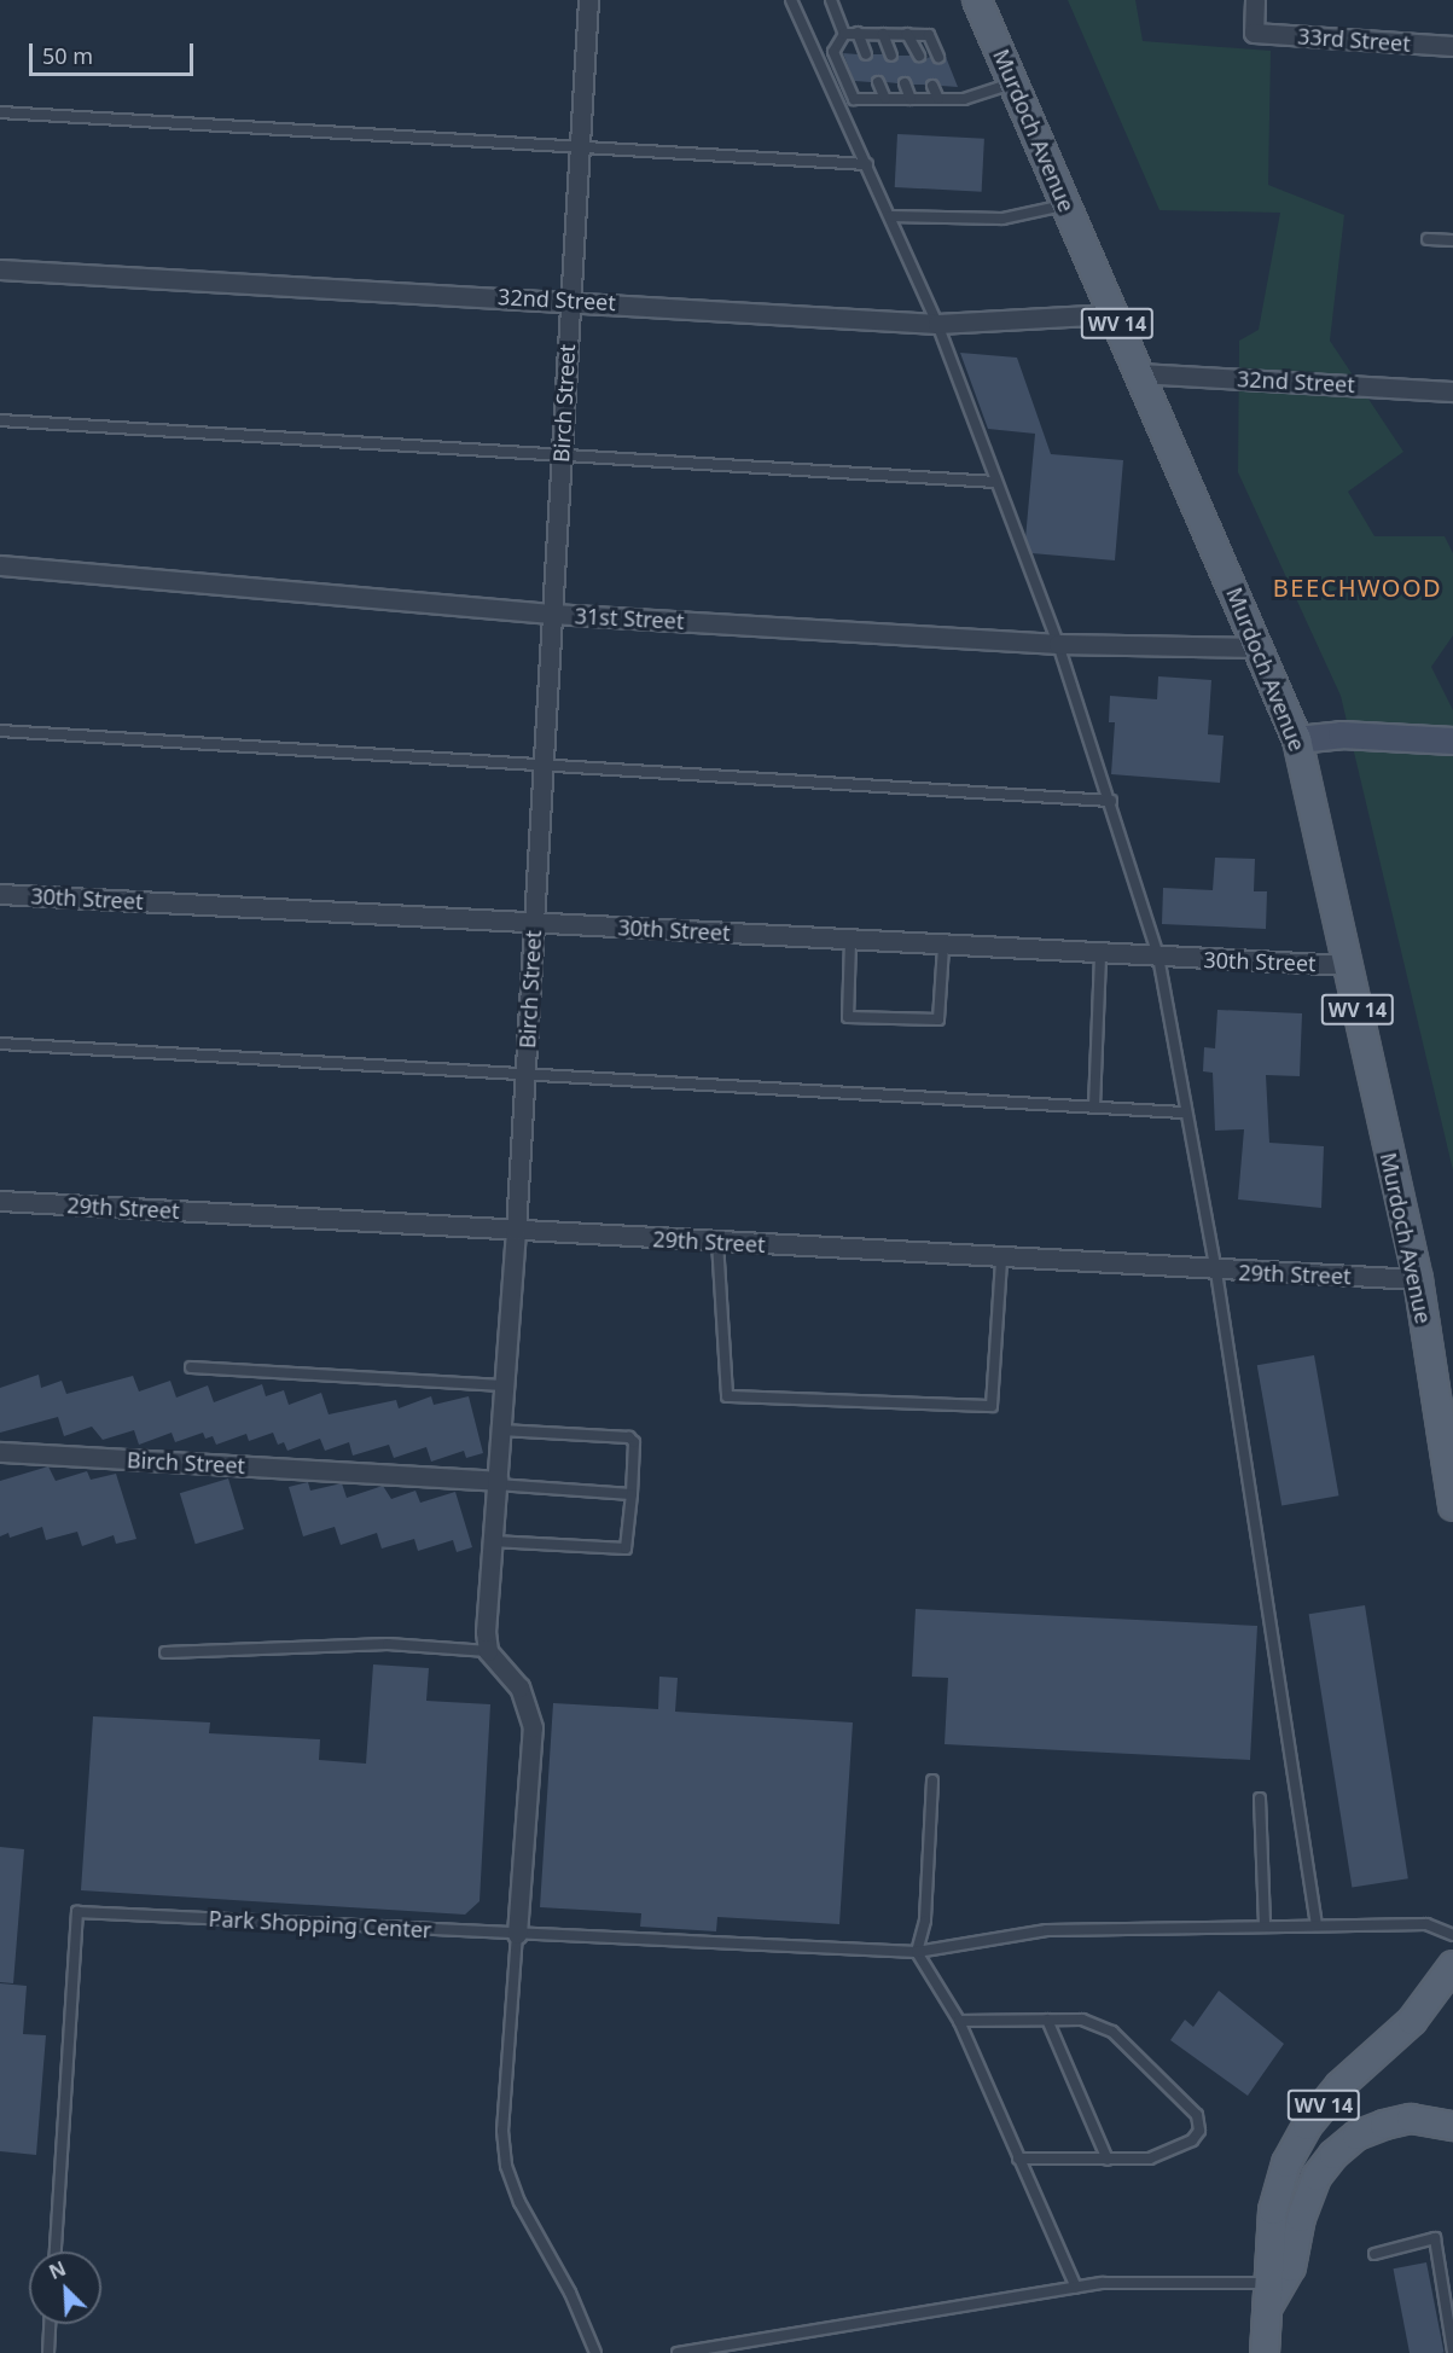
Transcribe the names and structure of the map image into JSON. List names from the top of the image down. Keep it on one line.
{"streets":{"main road":["Murdoch Avenue","WV 14"],"street":["33rd Street","32nd Street","Birch Street","31st Street","30th Street","29th Street"],"lane":["Park Shopping Center"]},"crossings":[["Murdoch Avenue","32nd Street"],["Murdoch Avenue","31st Street"],["Murdoch Avenue","30th Street"],["Murdoch Avenue","29th Street"],["32nd Street","Birch Street"],["Birch Street","31st Street"],["Birch Street","30th Street"],["Birch Street","29th Street"]],"districts":["BEECHWOOD"],"scale_bar":"50 m","north":"top left"}
